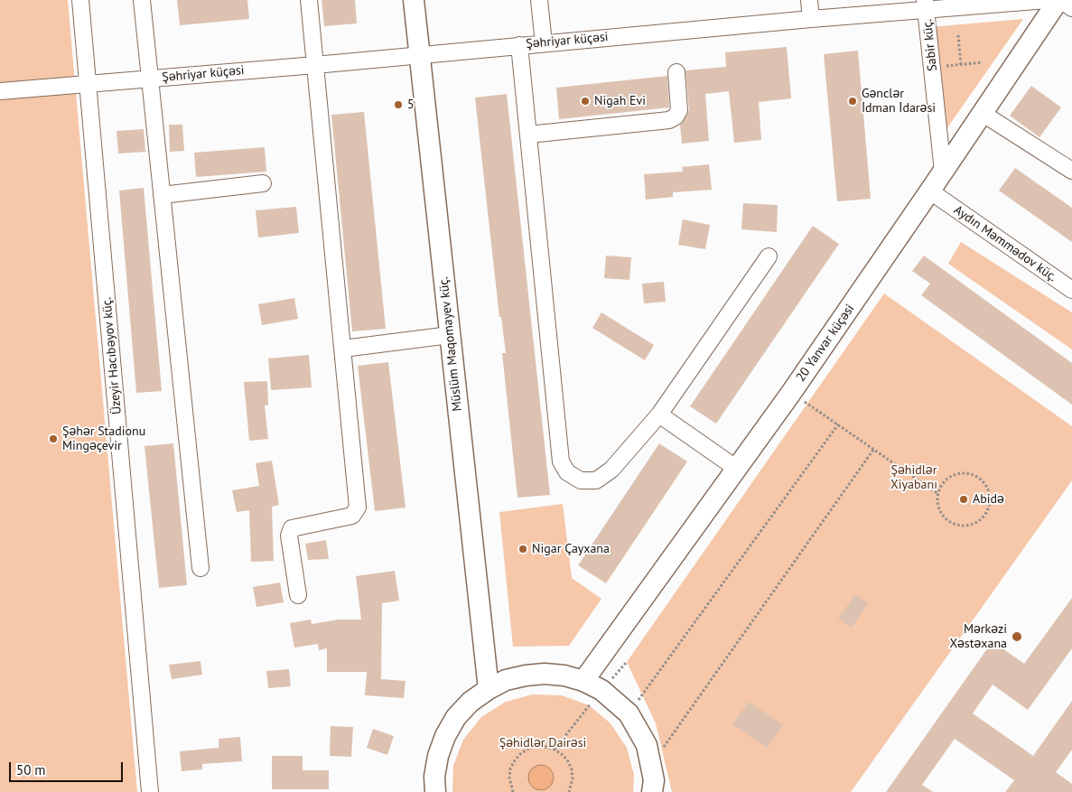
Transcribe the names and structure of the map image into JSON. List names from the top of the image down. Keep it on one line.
{"streets":{"main road":["20 Yanvar küçəsi","Müslüm Maqomayev küç."],"street":["Şəhriyar küçəsi","Sabir küç.","Aydın Məmmədov küç.","Üzeyir Hacıbəyov küç."]},"crossings":[["Şəhriyar küçəsi","Sabir küç."],["Şəhriyar küçəsi","Müslüm Maqomayev küç."],["Şəhriyar küçəsi","Üzeyir Hacıbəyov küç."],["Sabir küç.","20 Yanvar küçəsi"]],"parks":["Şəhidlər Xiyabanı","Şəhidlər Dairəsi"],"places":["Nigah Evi","Gənclər İdman İdarəsi","5","Şəhər Stadionu Mingəçevir","Abidə","Nigar Çayxana","Mərkəzi Xəstəxana"],"scale_bar":"50 m"}
